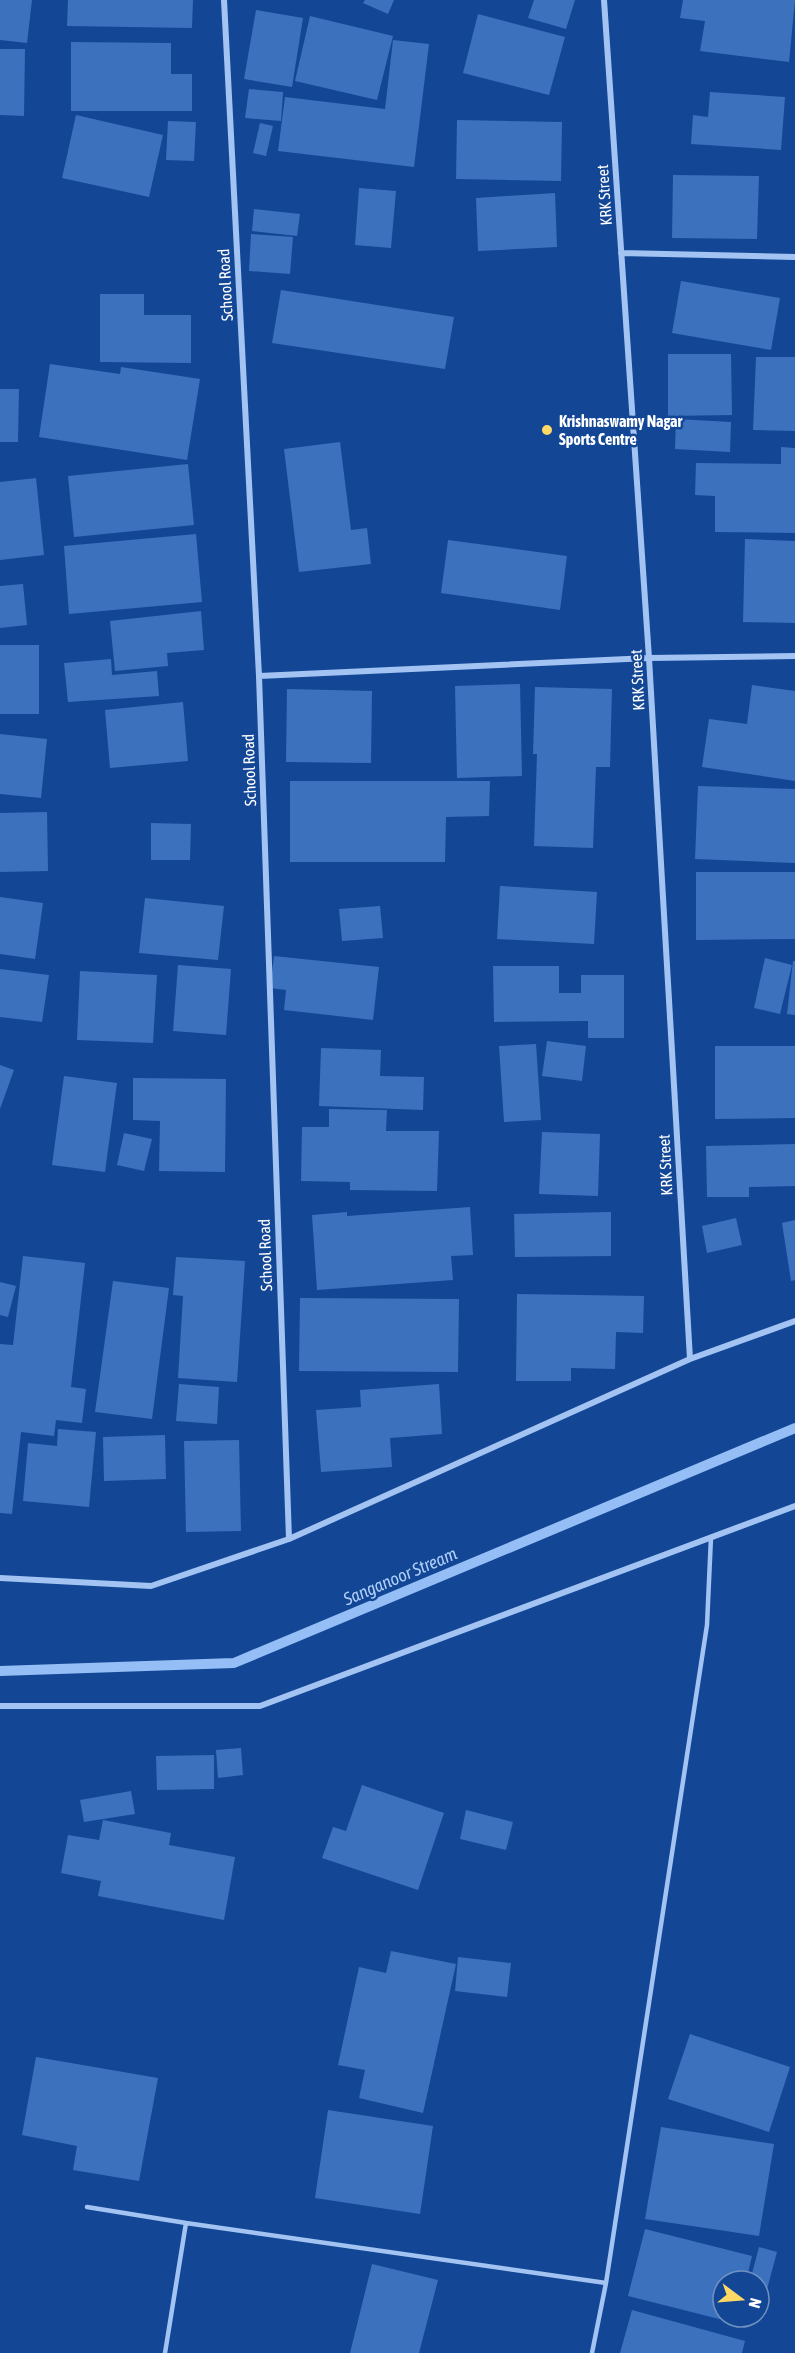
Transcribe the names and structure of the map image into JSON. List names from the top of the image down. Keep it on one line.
{"streets":{"street":["KRK Street","School Road"]},"water":["Sanganoor Stream"],"places":["Krishnaswamy Nagar Sports Centre"],"north":"right"}
